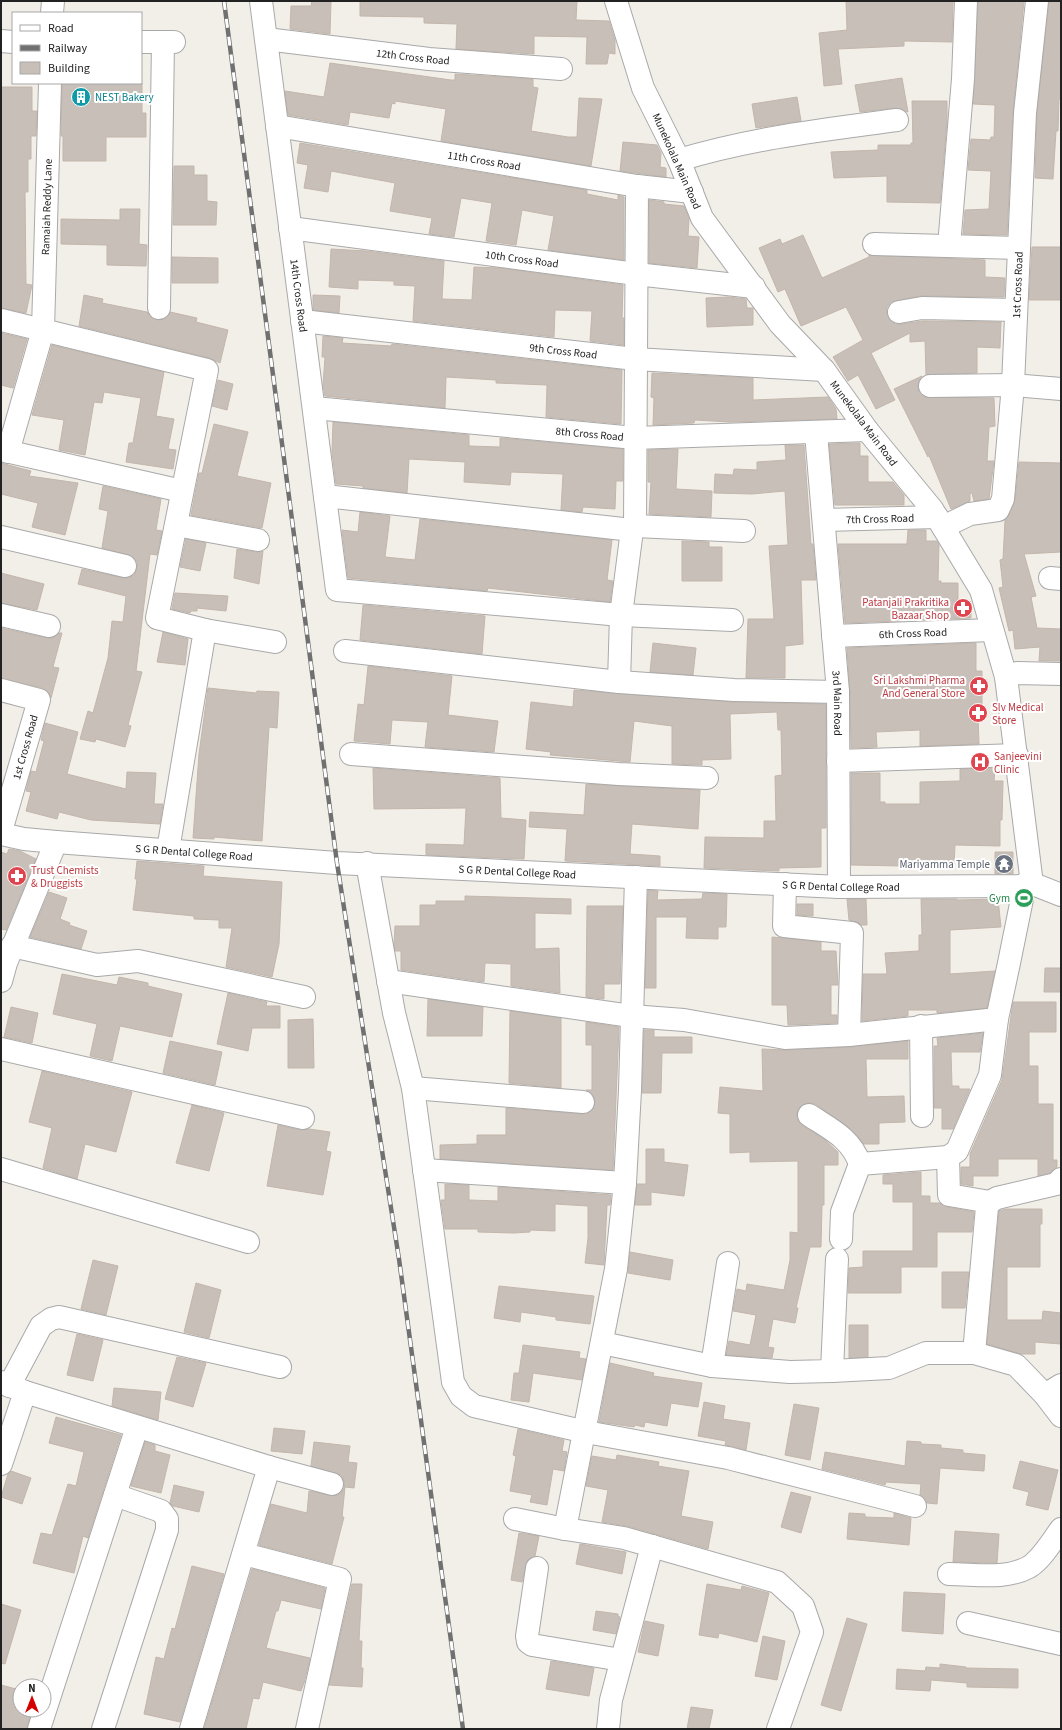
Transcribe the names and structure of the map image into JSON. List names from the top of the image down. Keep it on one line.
{"streets":{"street":["12th Cross Road","11th Cross Road","Munekolala Main Road","Ramaiah Reddy Lane","10th Cross Road","1st Cross Road","14th Cross Road","9th Cross Road","8th Cross Road","7th Cross Road","6th Cross Road","3rd Main Road","S G R Dental College Road"]},"crossings":[["12th Cross Road","14th Cross Road"],["11th Cross Road","Munekolala Main Road"],["11th Cross Road","14th Cross Road"],["Munekolala Main Road","10th Cross Road"],["Munekolala Main Road","1st Cross Road"],["Munekolala Main Road","9th Cross Road"],["Munekolala Main Road","8th Cross Road"],["Munekolala Main Road","7th Cross Road"],["Munekolala Main Road","6th Cross Road"],["Munekolala Main Road","S G R Dental College Road"],["10th Cross Road","14th Cross Road"],["1st Cross Road","7th Cross Road"],["1st Cross Road","S G R Dental College Road"],["14th Cross Road","9th Cross Road"],["14th Cross Road","8th Cross Road"],["8th Cross Road","3rd Main Road"],["7th Cross Road","3rd Main Road"],["6th Cross Road","3rd Main Road"],["3rd Main Road","S G R Dental College Road"]],"places":{"building":["NEST Bakery"],"pharmacy":["Patanjali Prakritika Bazaar Shop","Sri Lakshmi Pharma And General Store","Slv Medical Store","Trust Chemists & Druggists"],"hospital":["Sanjeevini Clinic"],"temple":["Mariyamma Temple"],"sports":["Gym"]},"legend":["Road","Railway","Building"],"north":"top"}
